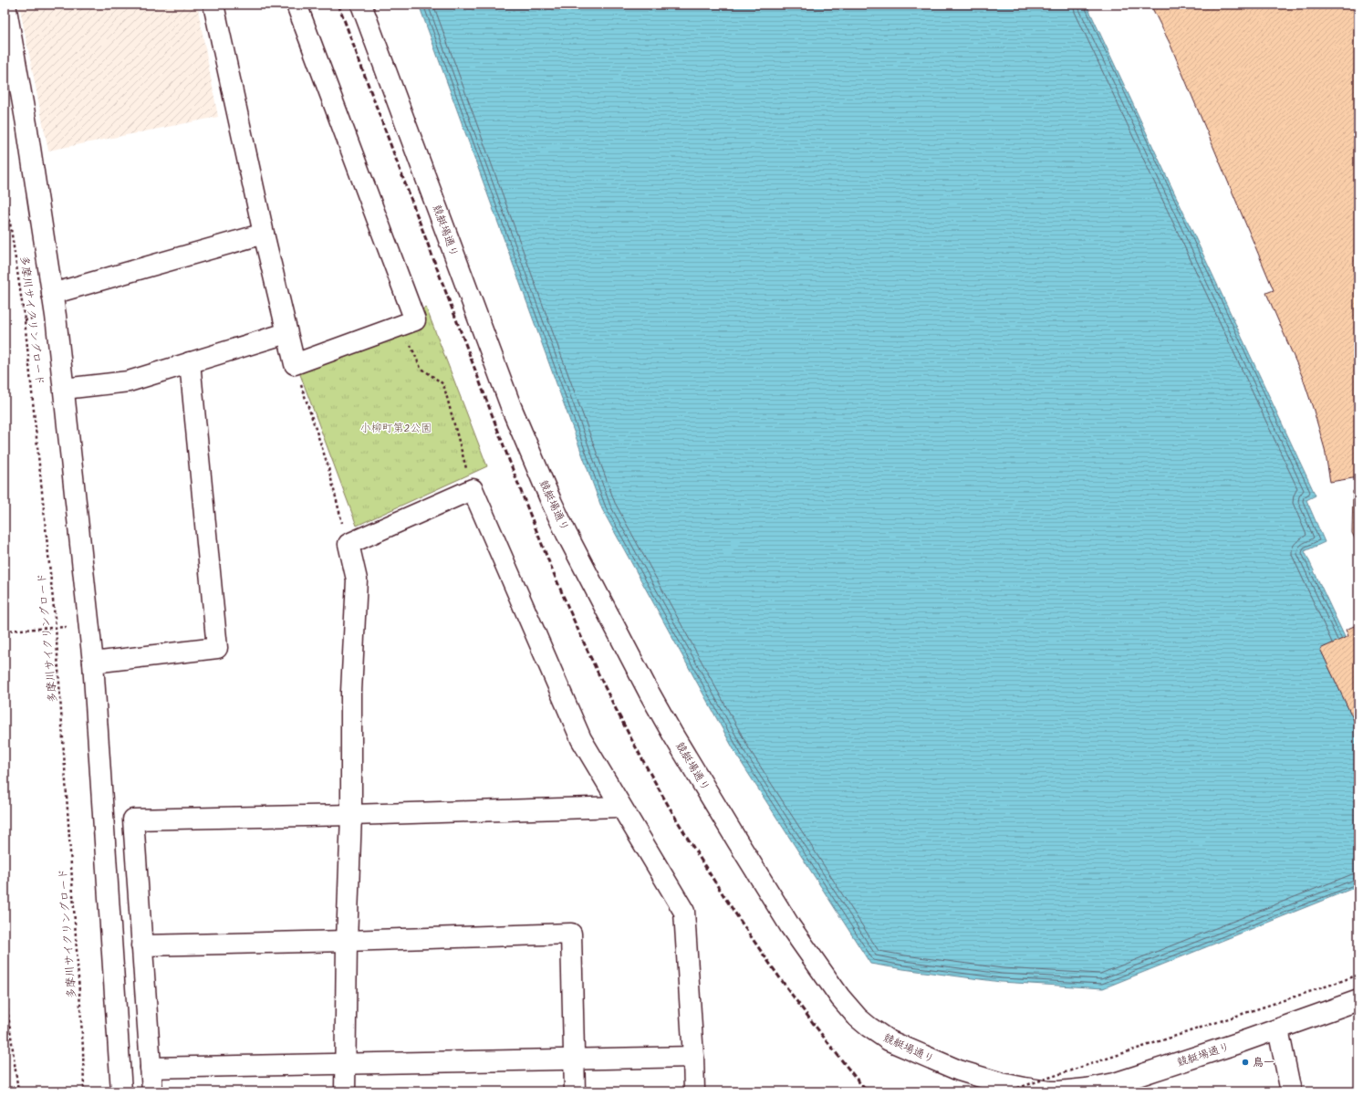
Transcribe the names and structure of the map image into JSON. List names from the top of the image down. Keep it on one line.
{"streets":{"street":["競艇場通り"],"path":["多摩川サイクリングロード"]},"parks":["小柳町第2公園"],"places":["鳥一"]}
